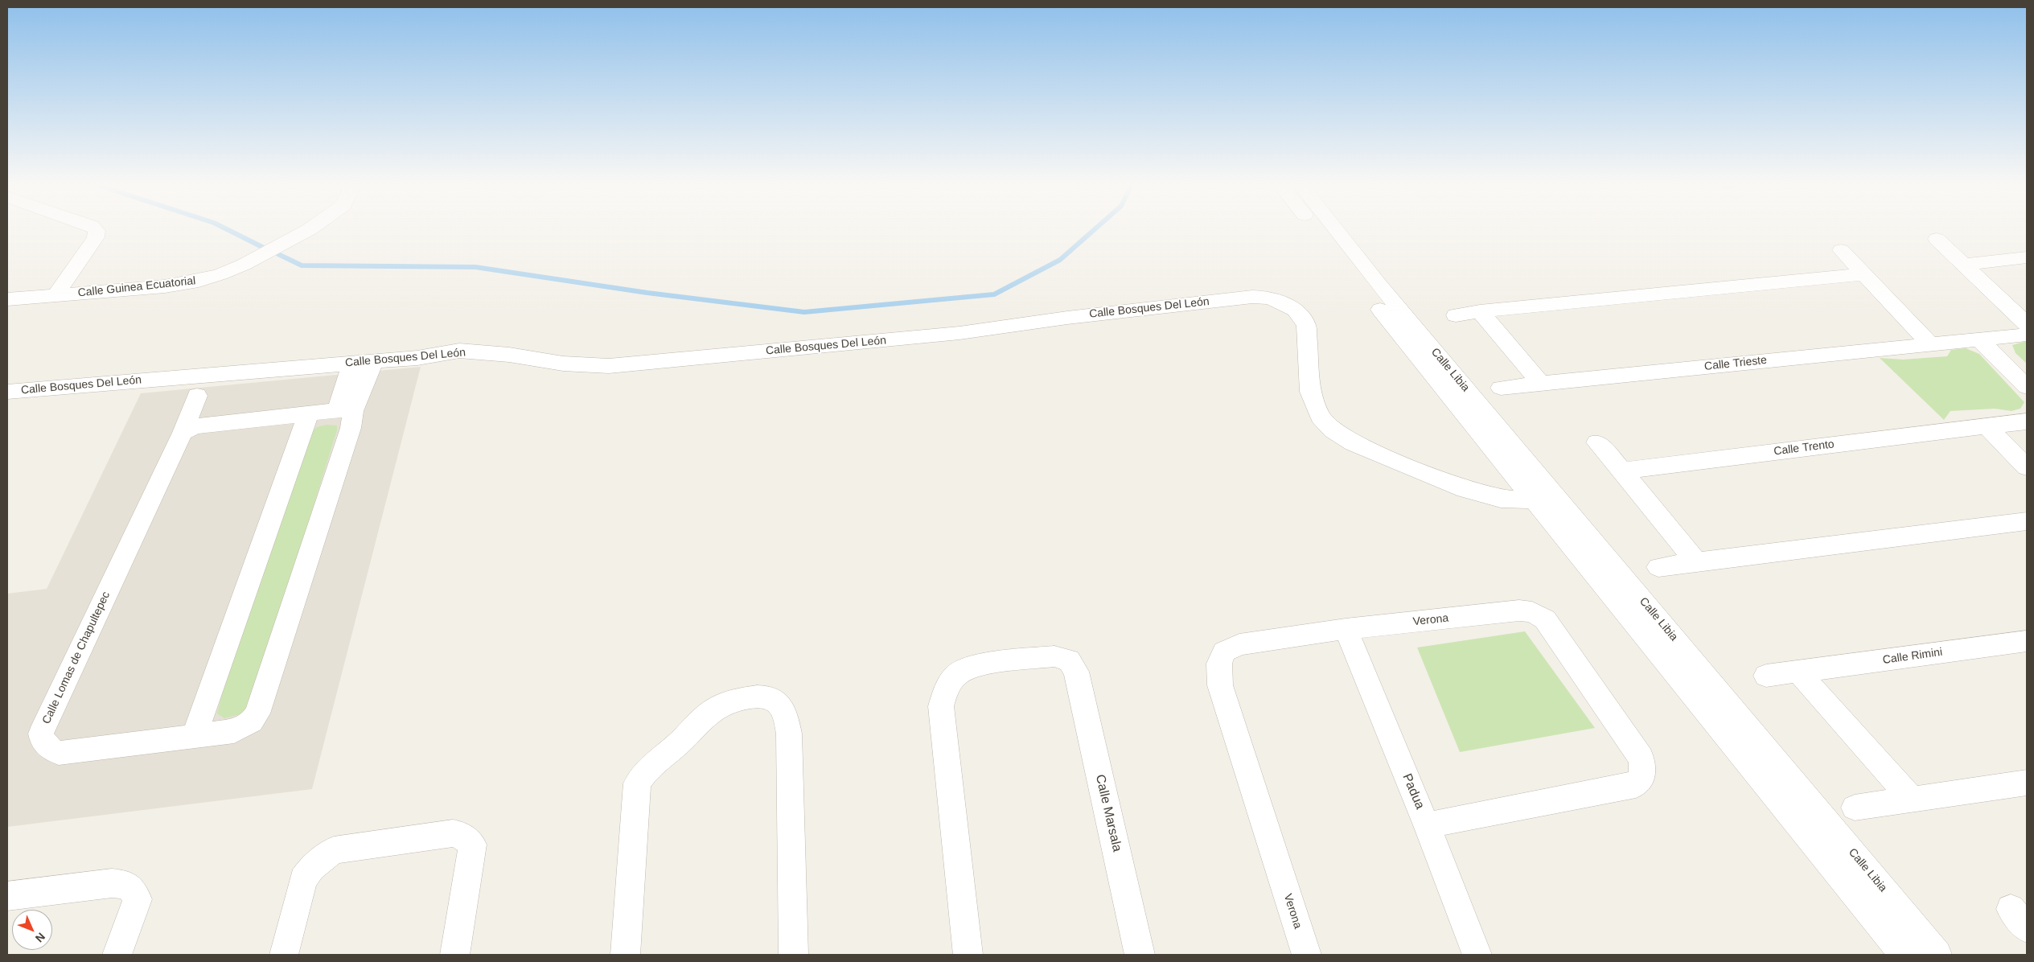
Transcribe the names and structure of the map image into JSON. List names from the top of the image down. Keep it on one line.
{"streets":{"street":["Calle Guinea Ecuatorial","Calle Bosques Del León","Calle Trieste","Calle Libia","Calle Trento","Verona","Calle Rimini","Calle Lomas de Chapultepec","Padua","Calle Marsala"]},"crossings":[["Calle Bosques Del León","Calle Libia"],["Calle Bosques Del León","Calle Lomas de Chapultepec"],["Verona","Padua"]],"north":"bottom right"}
